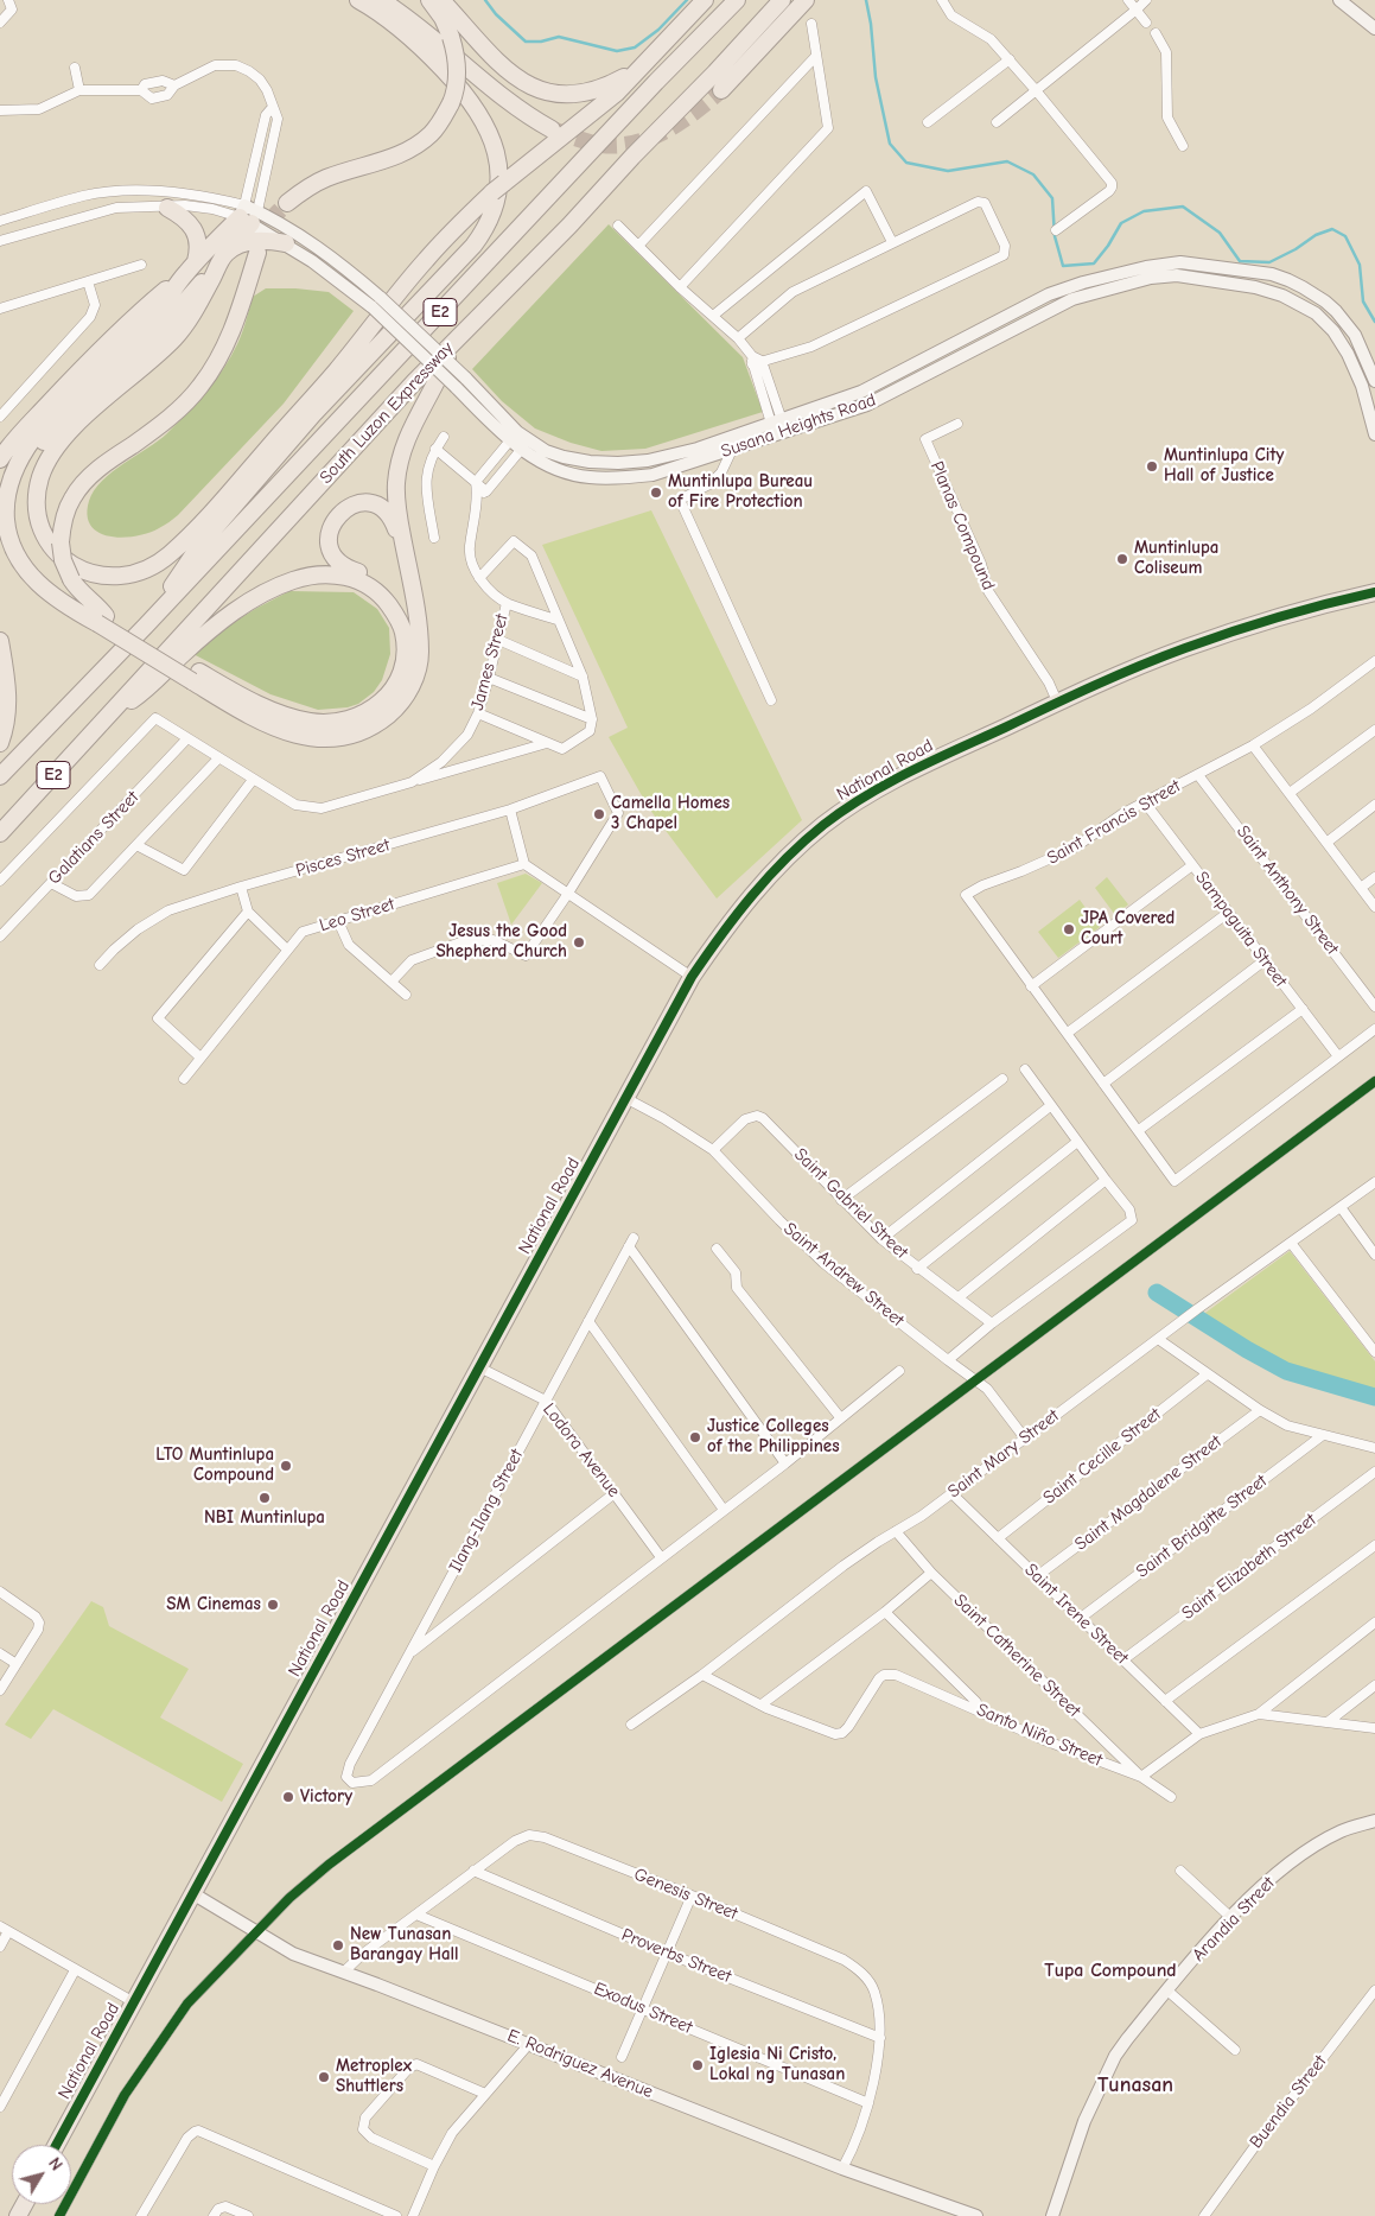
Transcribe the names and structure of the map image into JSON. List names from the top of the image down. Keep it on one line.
{"streets":{"highway":["E2","South Luzon Expressway","National Road"],"main road":["Susana Heights Road","Arandia Street","E. Rodriguez Avenue"],"street":["Planas Compound","James Street","Saint Francis Street","Galatians Street","Pisces Street","Saint Anthony Street","Leo Street","Sampaguita Street","Saint Gabriel Street","Saint Andrew Street","Lodora Avenue","Saint Mary Street","Saint Cecille Street","Saint Magdalene Street","Ilang-Ilang Street","Saint Bridgitte Street","Saint Elizabeth Street","Saint Irene Street","Saint Catherine Street","Santo Niño Street","Genesis Street","Proverbs Street","Exodus Street","Buendia Street"]},"crossings":[["Planas Compound","National Road"],["James Street","Galatians Street"],["National Road","Saint Andrew Street"],["National Road","Lodora Avenue"],["National Road","E. Rodriguez Avenue"],["Saint Francis Street","Saint Anthony Street"],["Saint Francis Street","Sampaguita Street"],["Saint Gabriel Street","Saint Andrew Street"],["Saint Andrew Street","Saint Mary Street"],["Lodora Avenue","Ilang-Ilang Street"],["Saint Mary Street","Saint Irene Street"],["Saint Mary Street","Saint Catherine Street"],["Saint Mary Street","Santo Niño Street"],["Saint Cecille Street","Saint Irene Street"],["Saint Magdalene Street","Saint Irene Street"],["Saint Bridgitte Street","Saint Irene Street"],["Saint Elizabeth Street","Saint Irene Street"],["Saint Catherine Street","Santo Niño Street"],["Genesis Street","Proverbs Street"],["Genesis Street","Exodus Street"],["Genesis Street","E. Rodriguez Avenue"]],"districts":["Tupa Compound","Tunasan"],"places":["Muntinlupa City Hall of Justice","Muntinlupa Bureau of Fire Protection","Muntinlupa Coliseum","Camella Homes 3 Chapel","JPA Covered Court","Jesus the Good Shepherd Church","Justice Colleges of the Philippines","LTO Muntinlupa Compound","NBI Muntinlupa","SM Cinemas","Victory","New Tunasan Barangay Hall","Iglesia Ni Cristo, Lokal ng Tunasan","Metroplex Shuttlers"],"north":"top right"}
